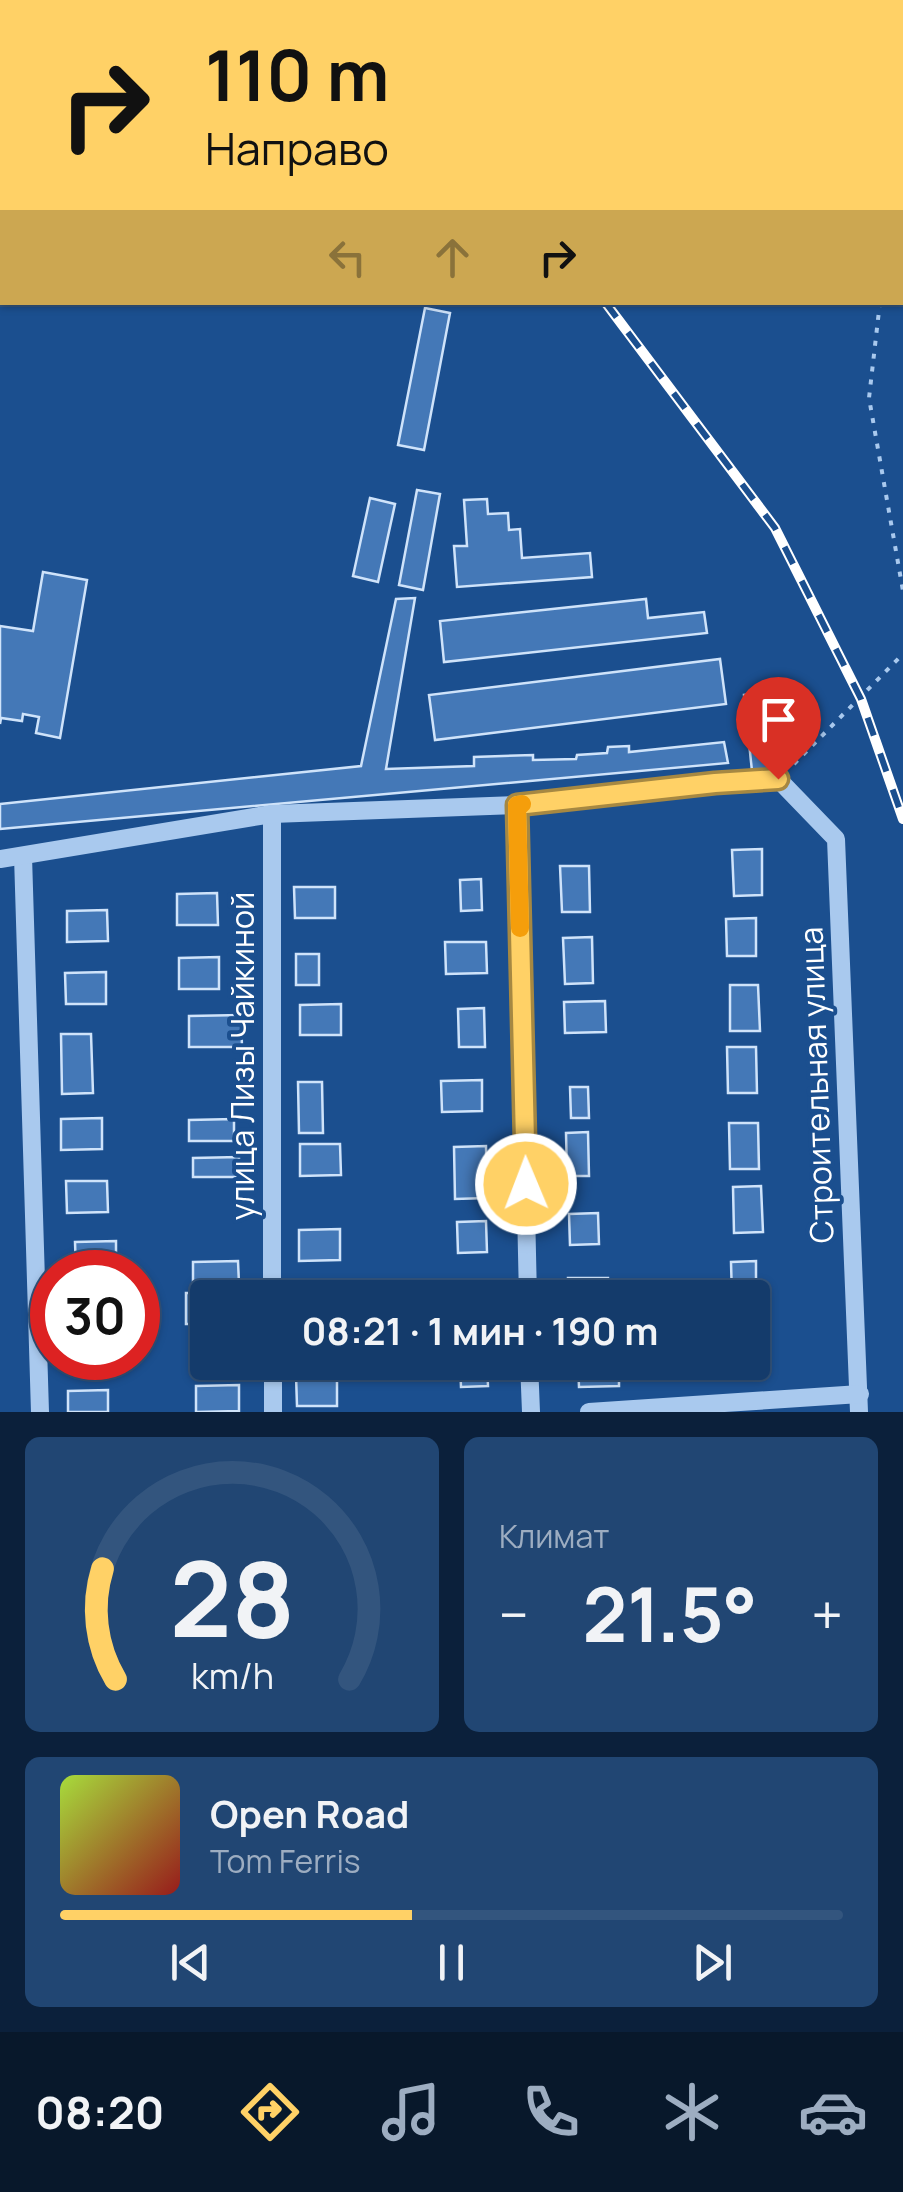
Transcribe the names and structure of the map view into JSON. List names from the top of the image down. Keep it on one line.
{"streets":{"street":["улица Лизы Чайкиной","Строительная улица"]},"page":{"turn":["110 m","Направо"],"limit":"30","trip":"08:21 · 1 мин · 190 m","tile":"Климат","heat":["−","21.5°","+"],"song":["Open Road","Tom Ferris"],"tabs":"08:20","gauge":["28","km/h"]}}
